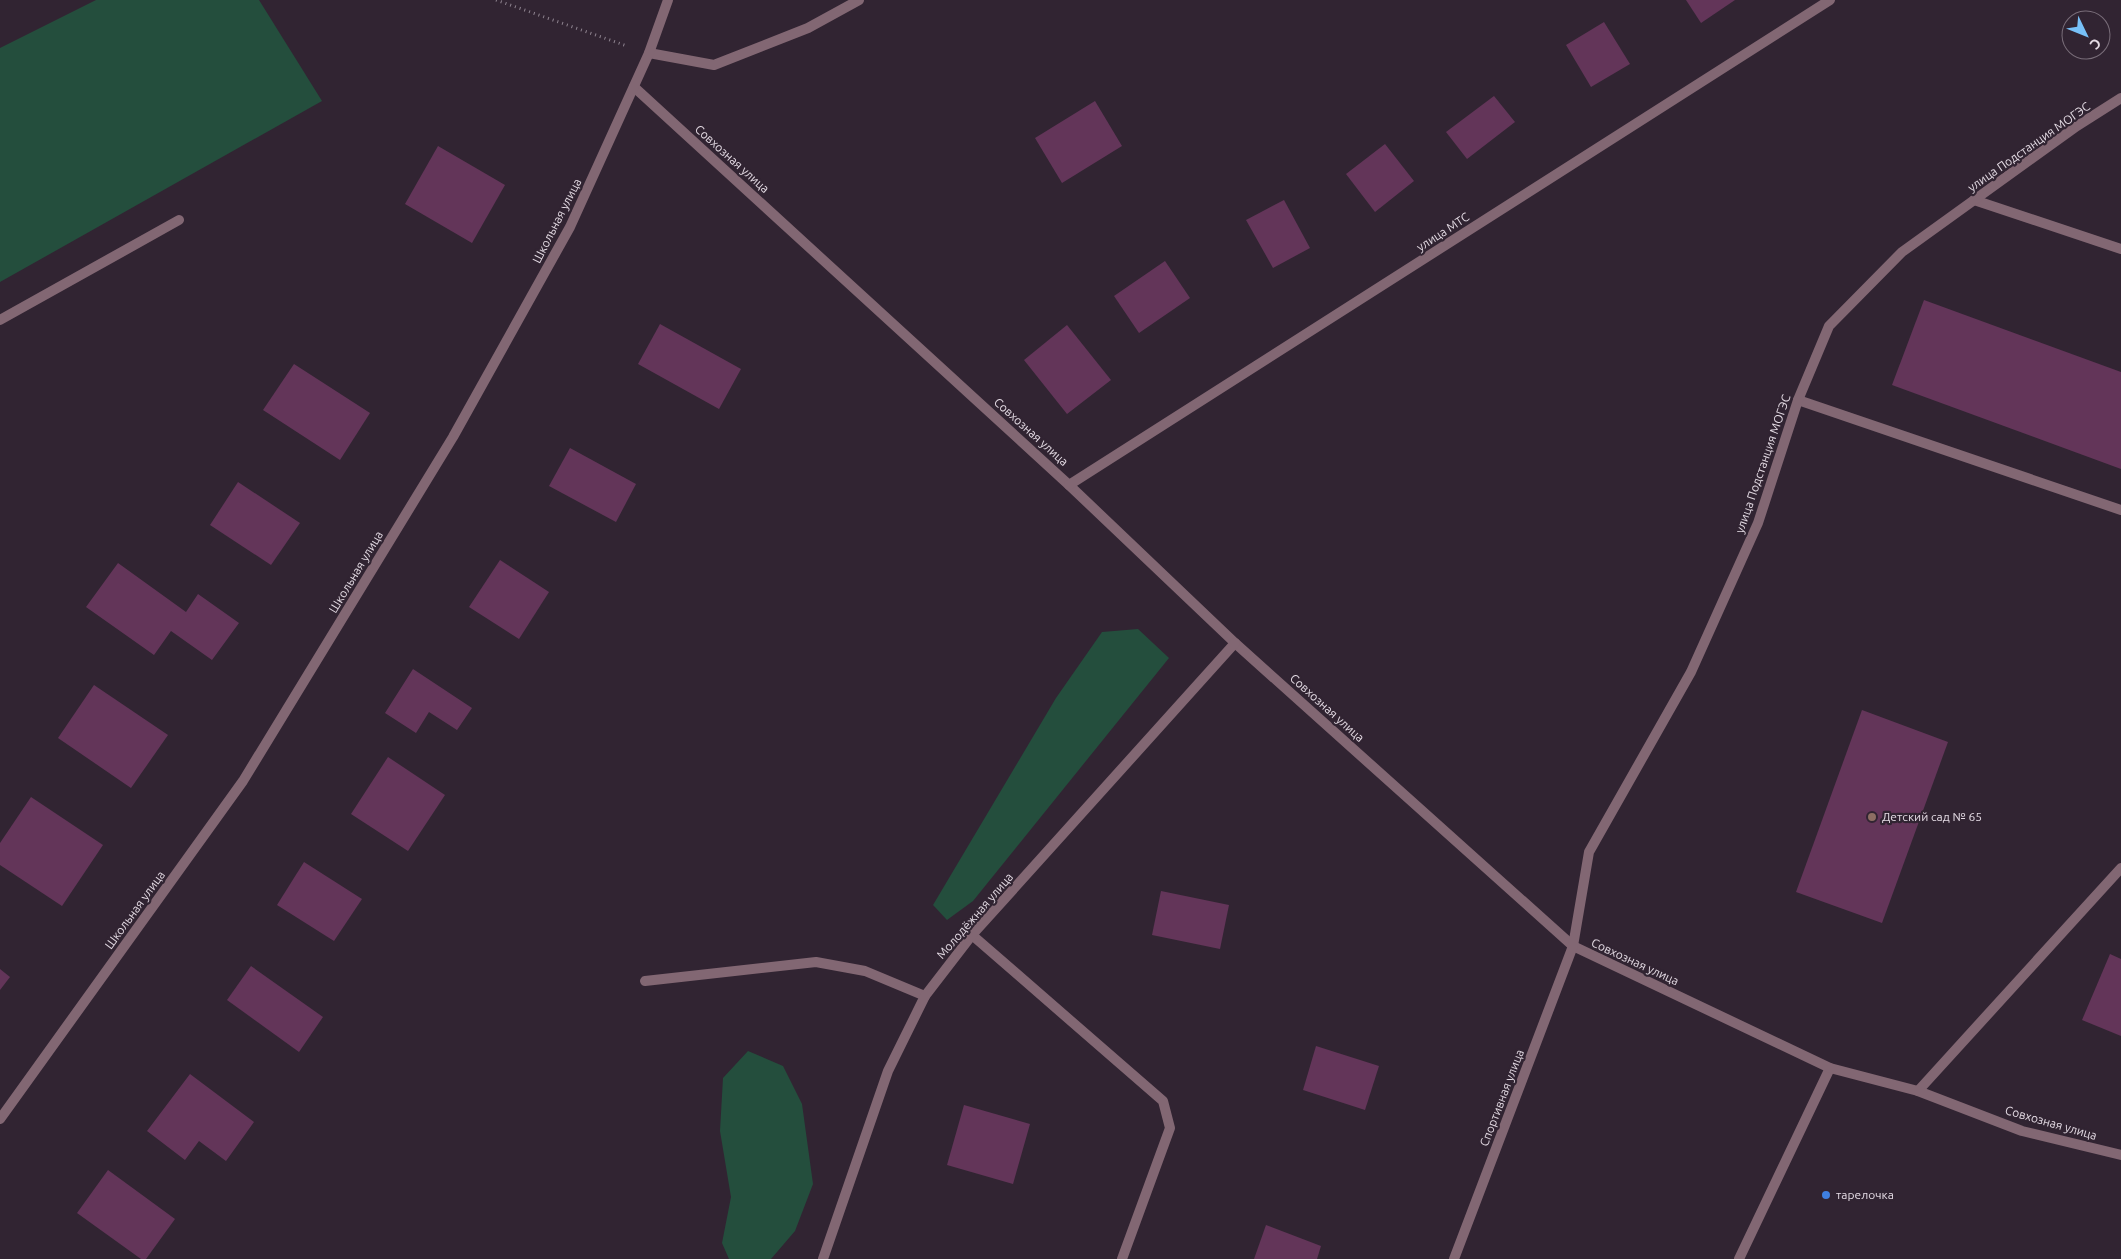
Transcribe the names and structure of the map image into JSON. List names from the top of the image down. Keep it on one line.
{"streets":{"street":["улица Подстанция МОГЭС","Совхозная улица","Школьная улица","улица МТС","Молодёжная улица","Спортивная улица"]},"crossings":[["улица Подстанция МОГЭС","Совхозная улица"],["улица Подстанция МОГЭС","Спортивная улица"],["Совхозная улица","Школьная улица"],["Совхозная улица","улица МТС"],["Совхозная улица","Молодёжная улица"],["Совхозная улица","Спортивная улица"]],"places":["Детский сад № 65","тарелочка"],"north":"bottom right"}
